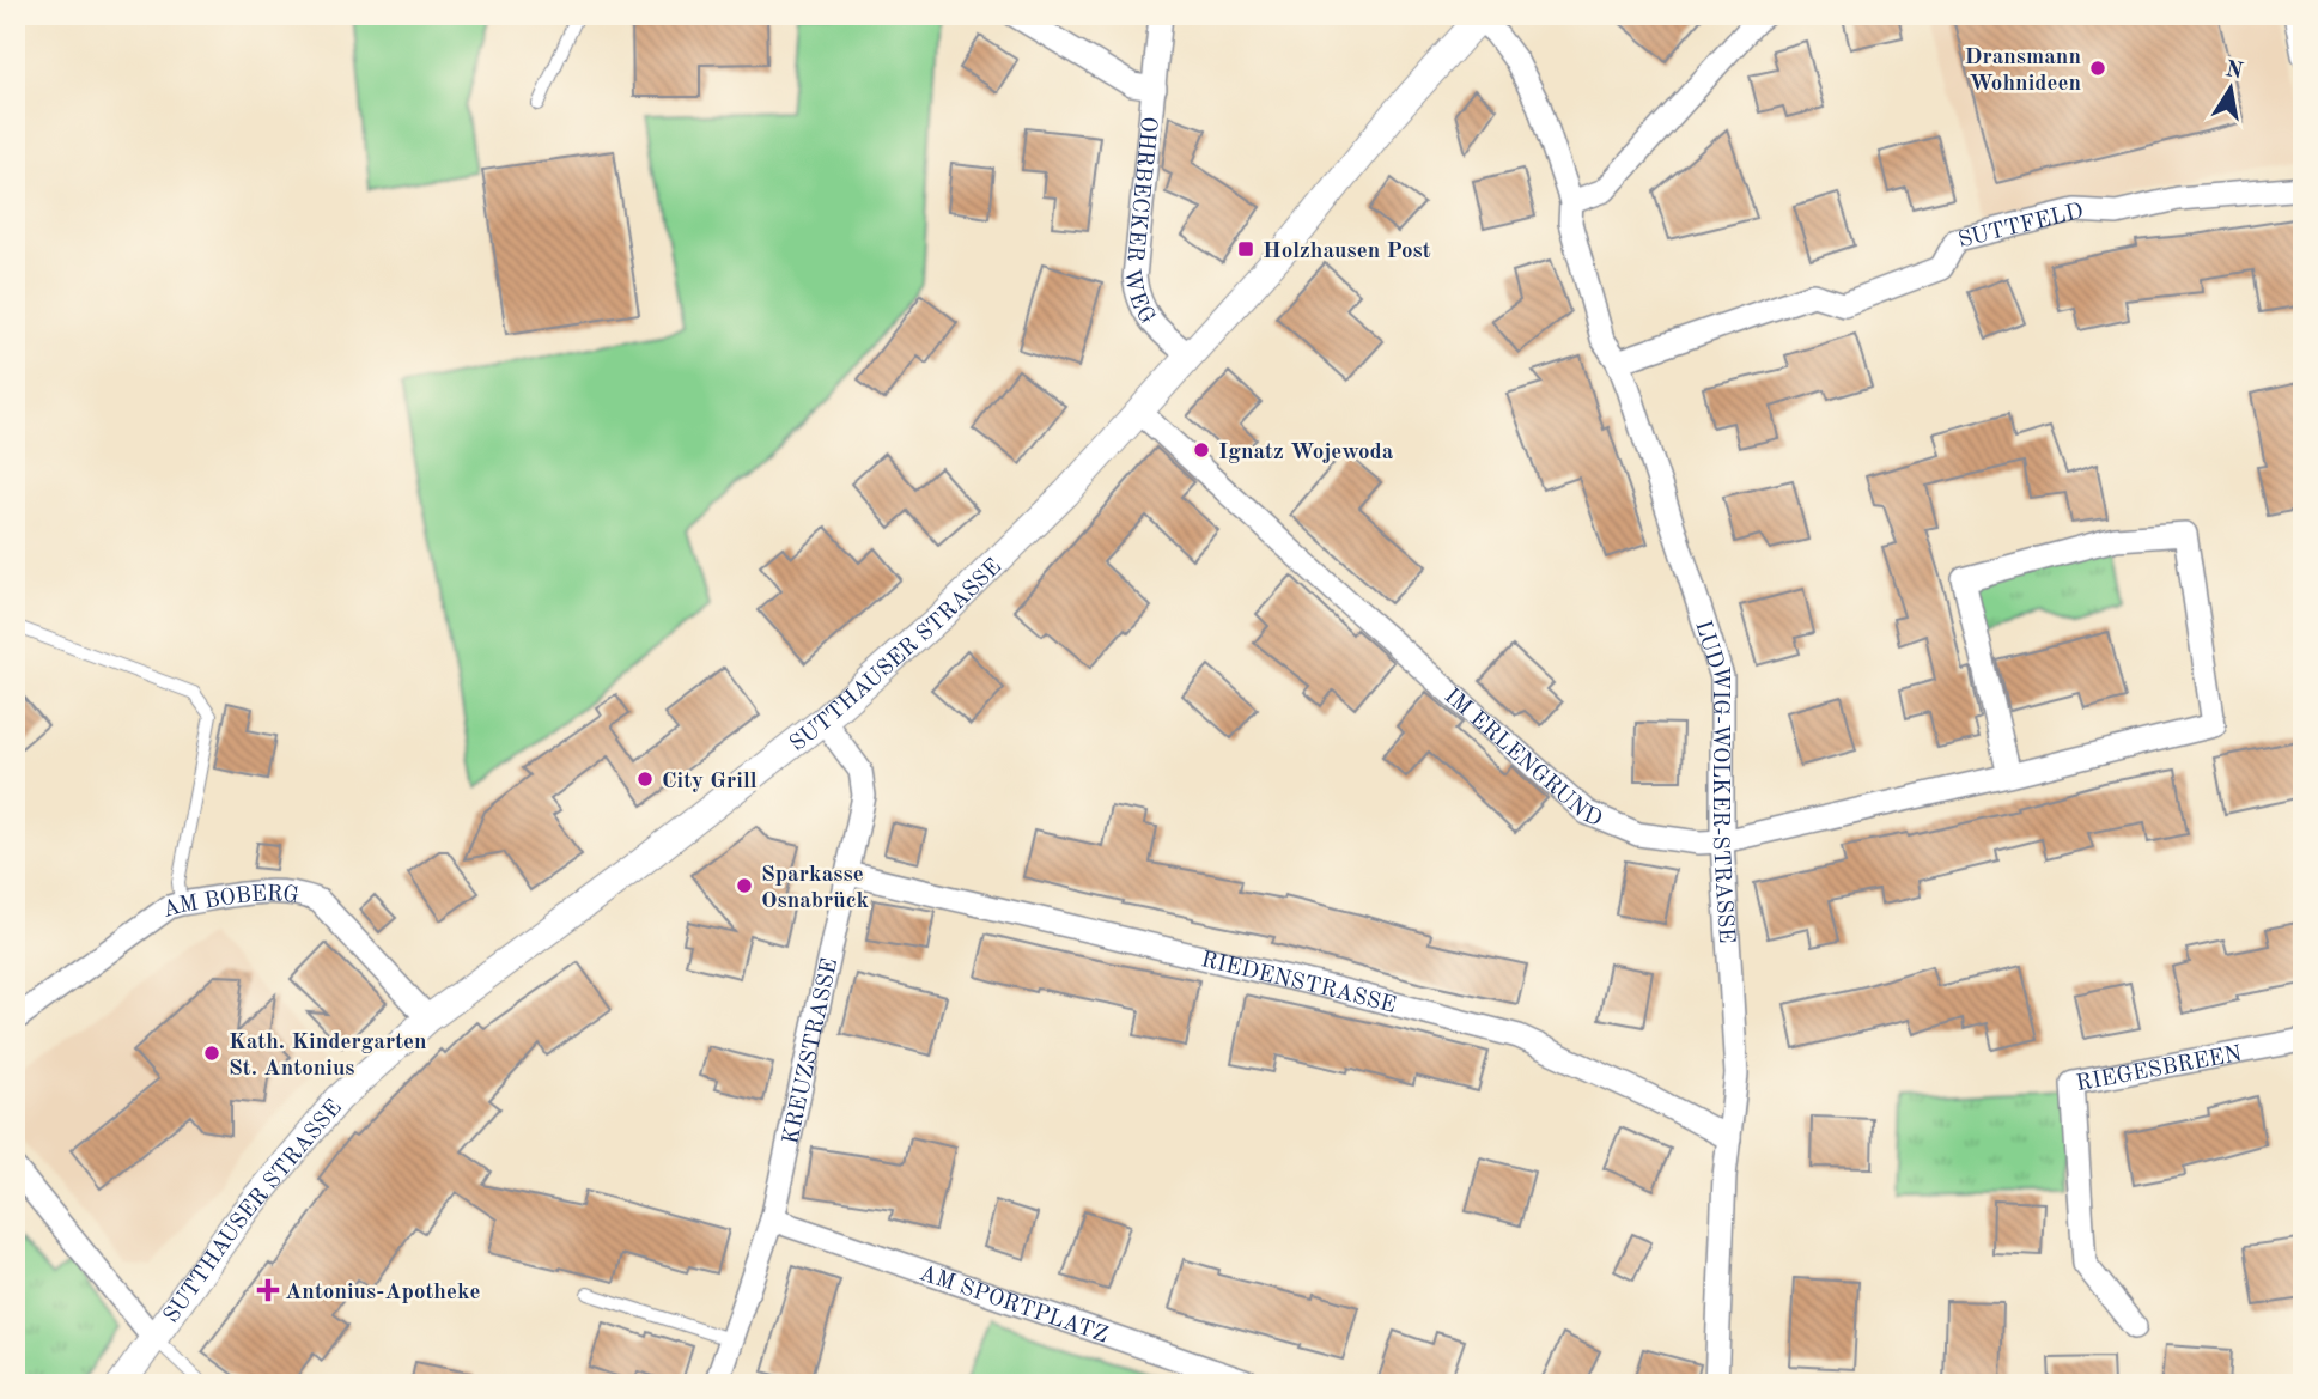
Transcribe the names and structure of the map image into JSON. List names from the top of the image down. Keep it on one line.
{"streets":{"street":["OHRBECKER WEG","SUTTFELD","SUTTHAUSER STRASSE","IM ERLENGRUND","LUDWIG-WOLKER-STRASSE","AM BOBERG","RIEDENSTRASSE","KREUZSTRASSE","RIEGESBREEN","AM SPORTPLATZ"]},"crossings":[["OHRBECKER WEG","SUTTHAUSER STRASSE"],["SUTTFELD","LUDWIG-WOLKER-STRASSE"],["SUTTHAUSER STRASSE","IM ERLENGRUND"],["SUTTHAUSER STRASSE","LUDWIG-WOLKER-STRASSE"],["SUTTHAUSER STRASSE","AM BOBERG"],["SUTTHAUSER STRASSE","KREUZSTRASSE"],["IM ERLENGRUND","LUDWIG-WOLKER-STRASSE"],["LUDWIG-WOLKER-STRASSE","RIEDENSTRASSE"],["RIEDENSTRASSE","KREUZSTRASSE"],["KREUZSTRASSE","AM SPORTPLATZ"]],"places":{"other":["Dransmann Wohnideen","Ignatz Wojewoda","City Grill","Sparkasse Osnabrück","Kath. Kindergarten St. Antonius"],"transit":["Holzhausen Post"],"health":["Antonius-Apotheke"]},"north":"top"}
